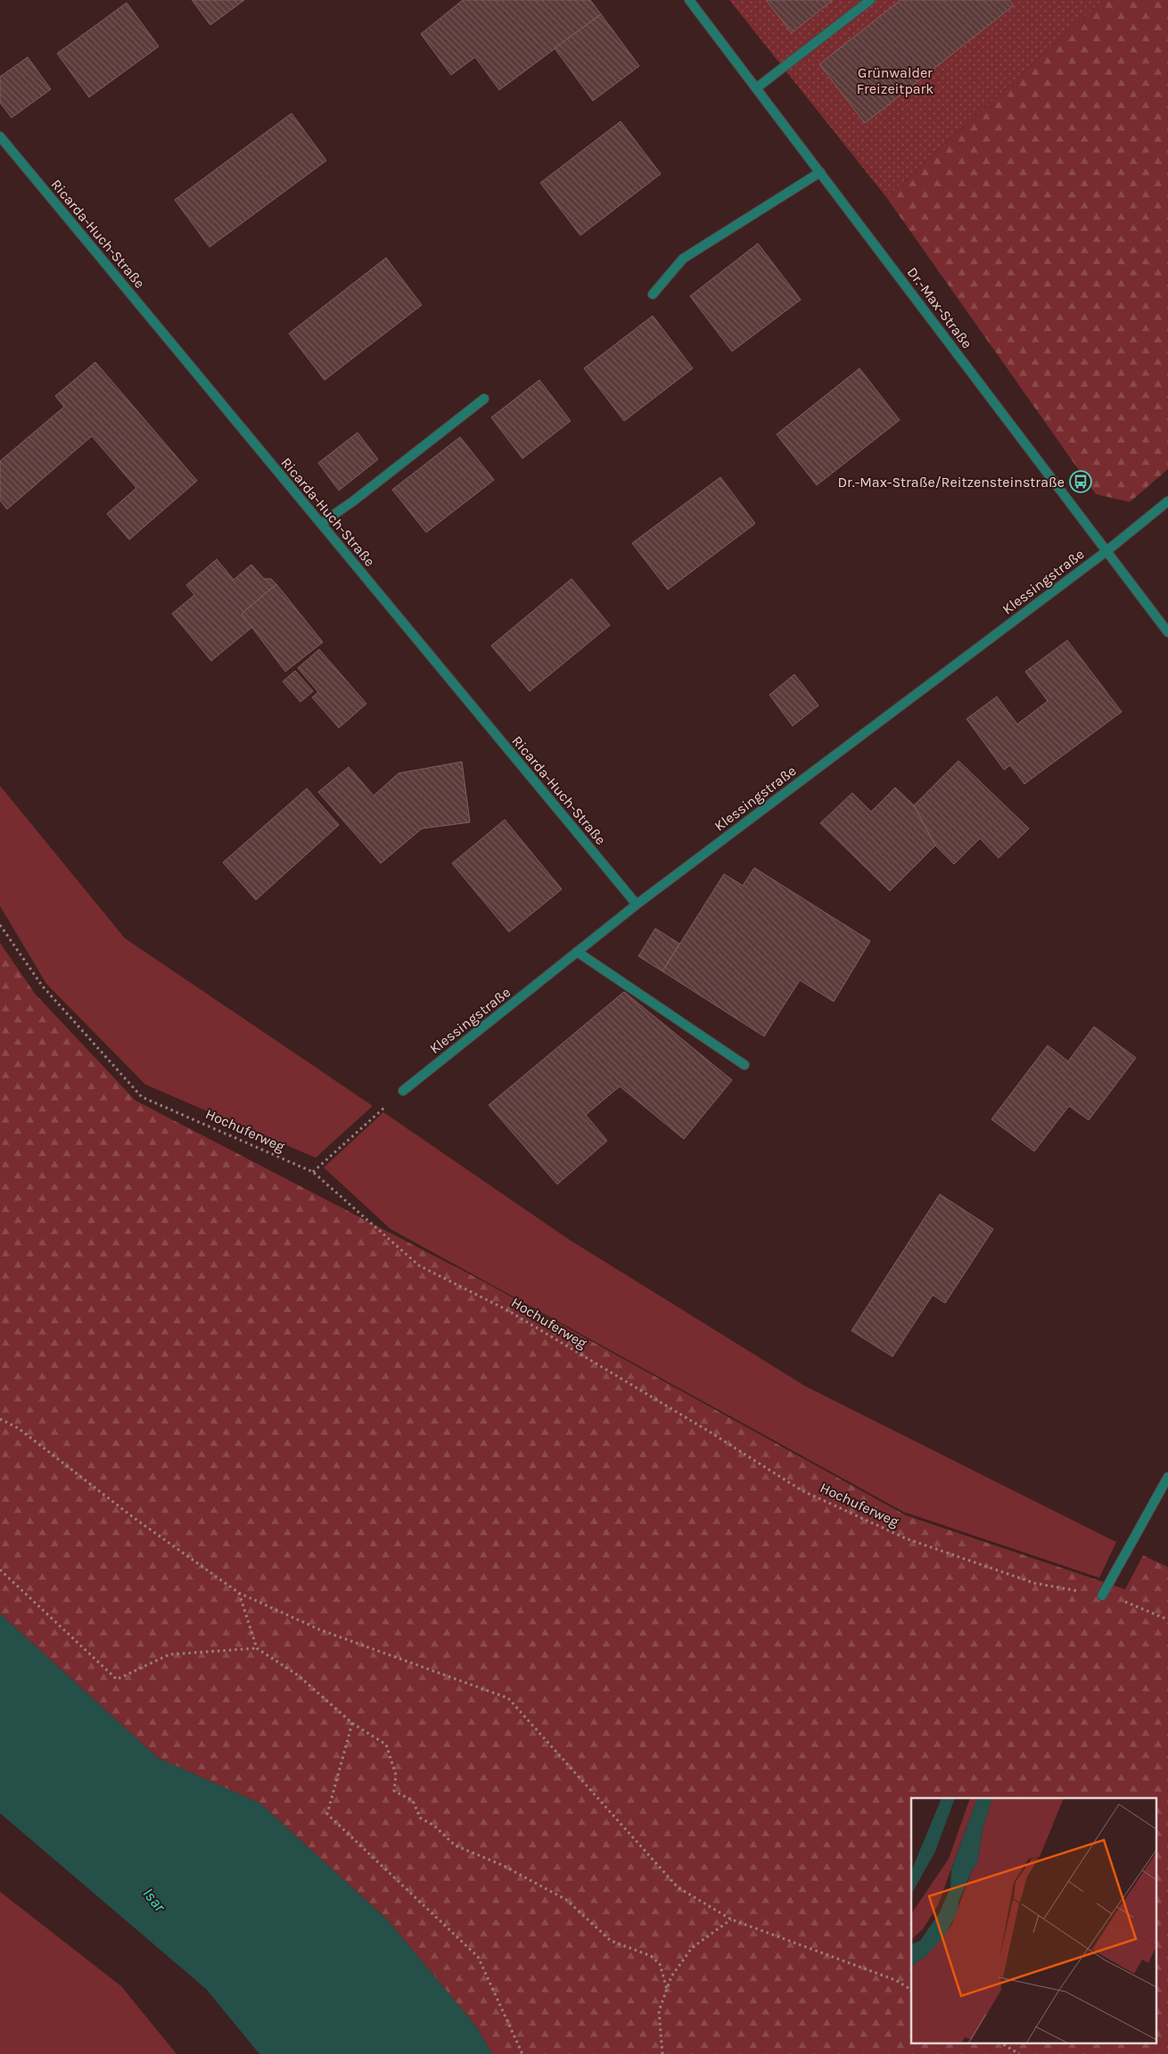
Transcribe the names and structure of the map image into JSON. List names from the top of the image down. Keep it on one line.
{"streets":{"street":["Ricarda-Huch-Straße","Dr.-Max-Straße","Klessingstraße"],"path":["Hochuferweg"]},"crossings":[["Ricarda-Huch-Straße","Klessingstraße"],["Dr.-Max-Straße","Klessingstraße"]],"water":["Isar"],"parks":["Grünwalder Freizeitpark"],"places":{"bus stop":["Dr.-Max-Straße/Reitzensteinstraße"]}}
